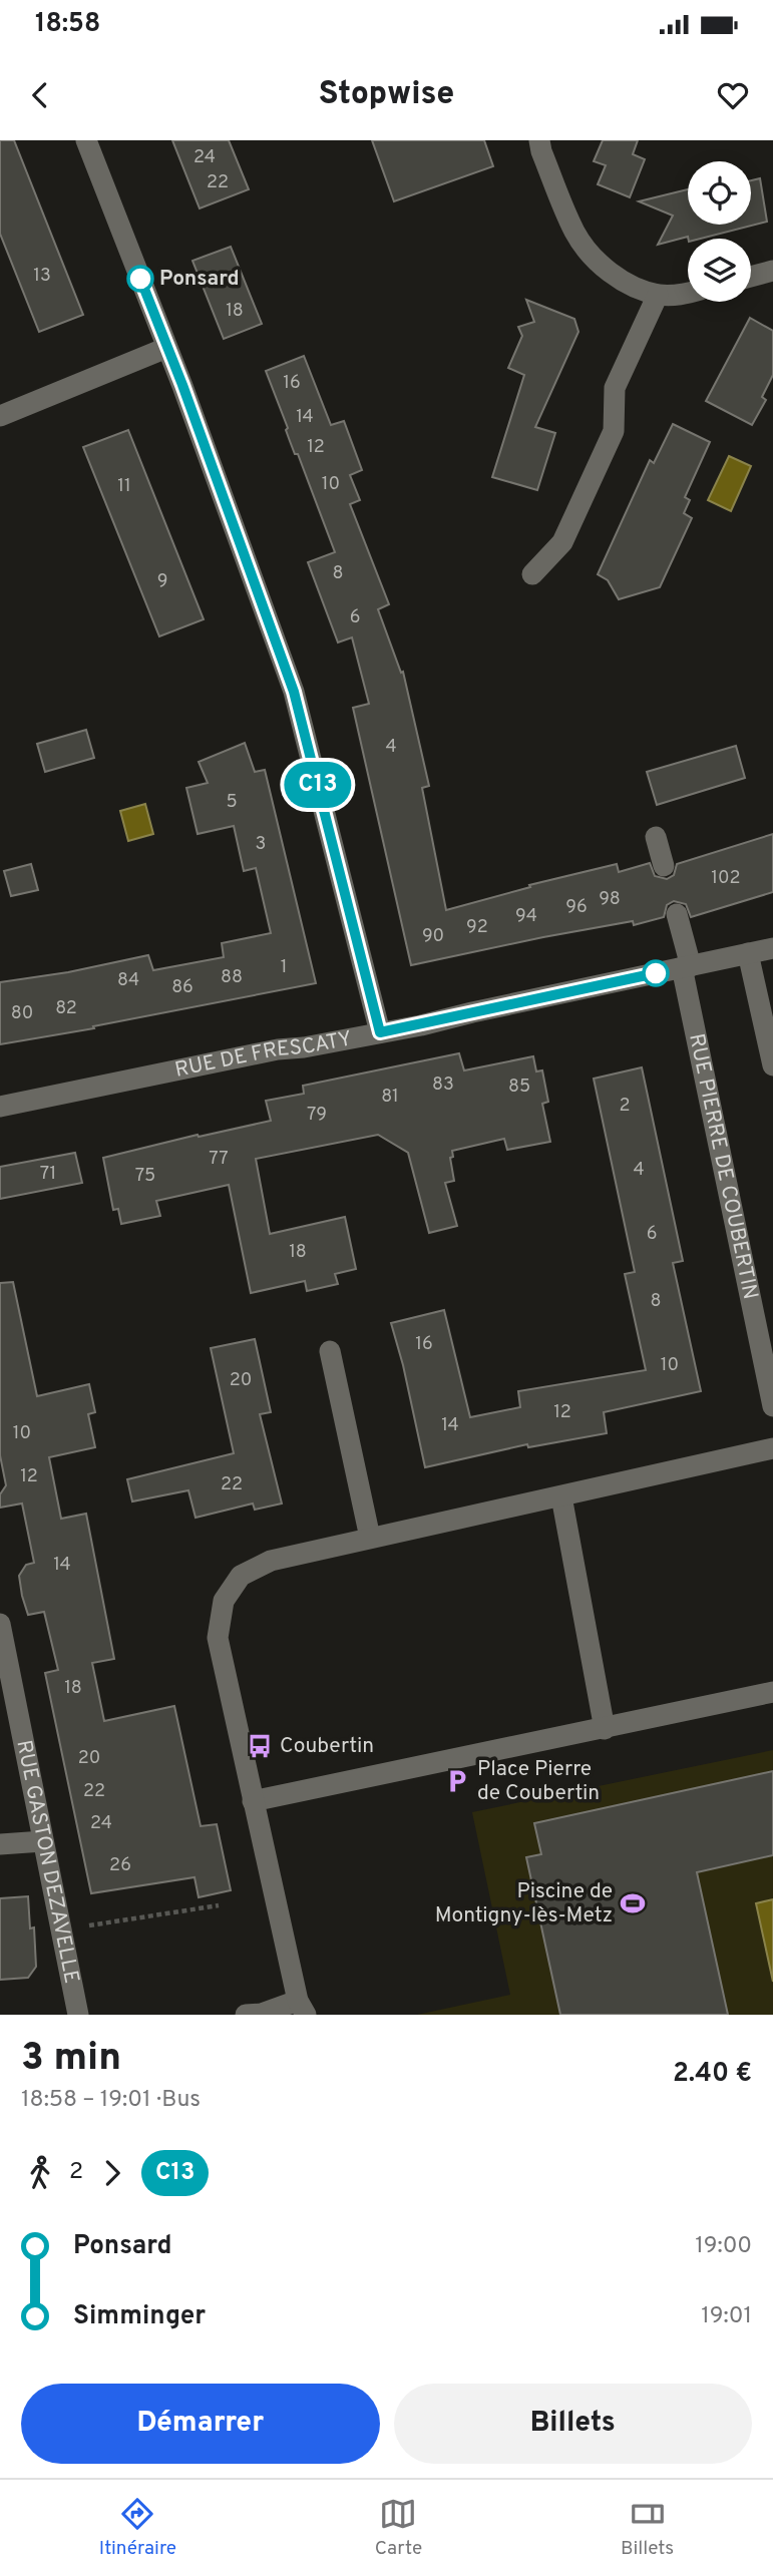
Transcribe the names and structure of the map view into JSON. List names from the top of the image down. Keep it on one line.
{"streets":{"street":["RUE DE FRESCATY","RUE PIERRE DE COUBERTIN","RUE GASTON DEZAVELLE"]},"crossings":[["RUE DE FRESCATY","RUE PIERRE DE COUBERTIN"]],"places":{"other":["Ponsard"],"bus stop":["Coubertin"],"parking":["Place Pierre de Coubertin"],"sports":["Piscine de Montigny-lès-Metz"]},"lines":["bus line C13"],"house_numbers":["24","22","13","18","16","14","12","10","11","8","9","6","4","5","3","102","98","96","94","92","90","1","88","84","86","82","80","83","85","81","2","79","77","4","71","75","6","18","8","16","10","20","12","14","10","12","22","14","18","20","22","24","26"],"page":{"status":"18:58","header":"Stopwise","on_map":"C13","heading":["3 min","18:58 – 19:01 · Bus","2.40 €"],"legs":["2","C13"],"list":[{"name":"Ponsard","value":"19:00"},{"name":"Simminger","value":"19:01"}],"buttons":["Démarrer","Billets"],"tabs":["Itinéraire","Carte","Billets"]}}
